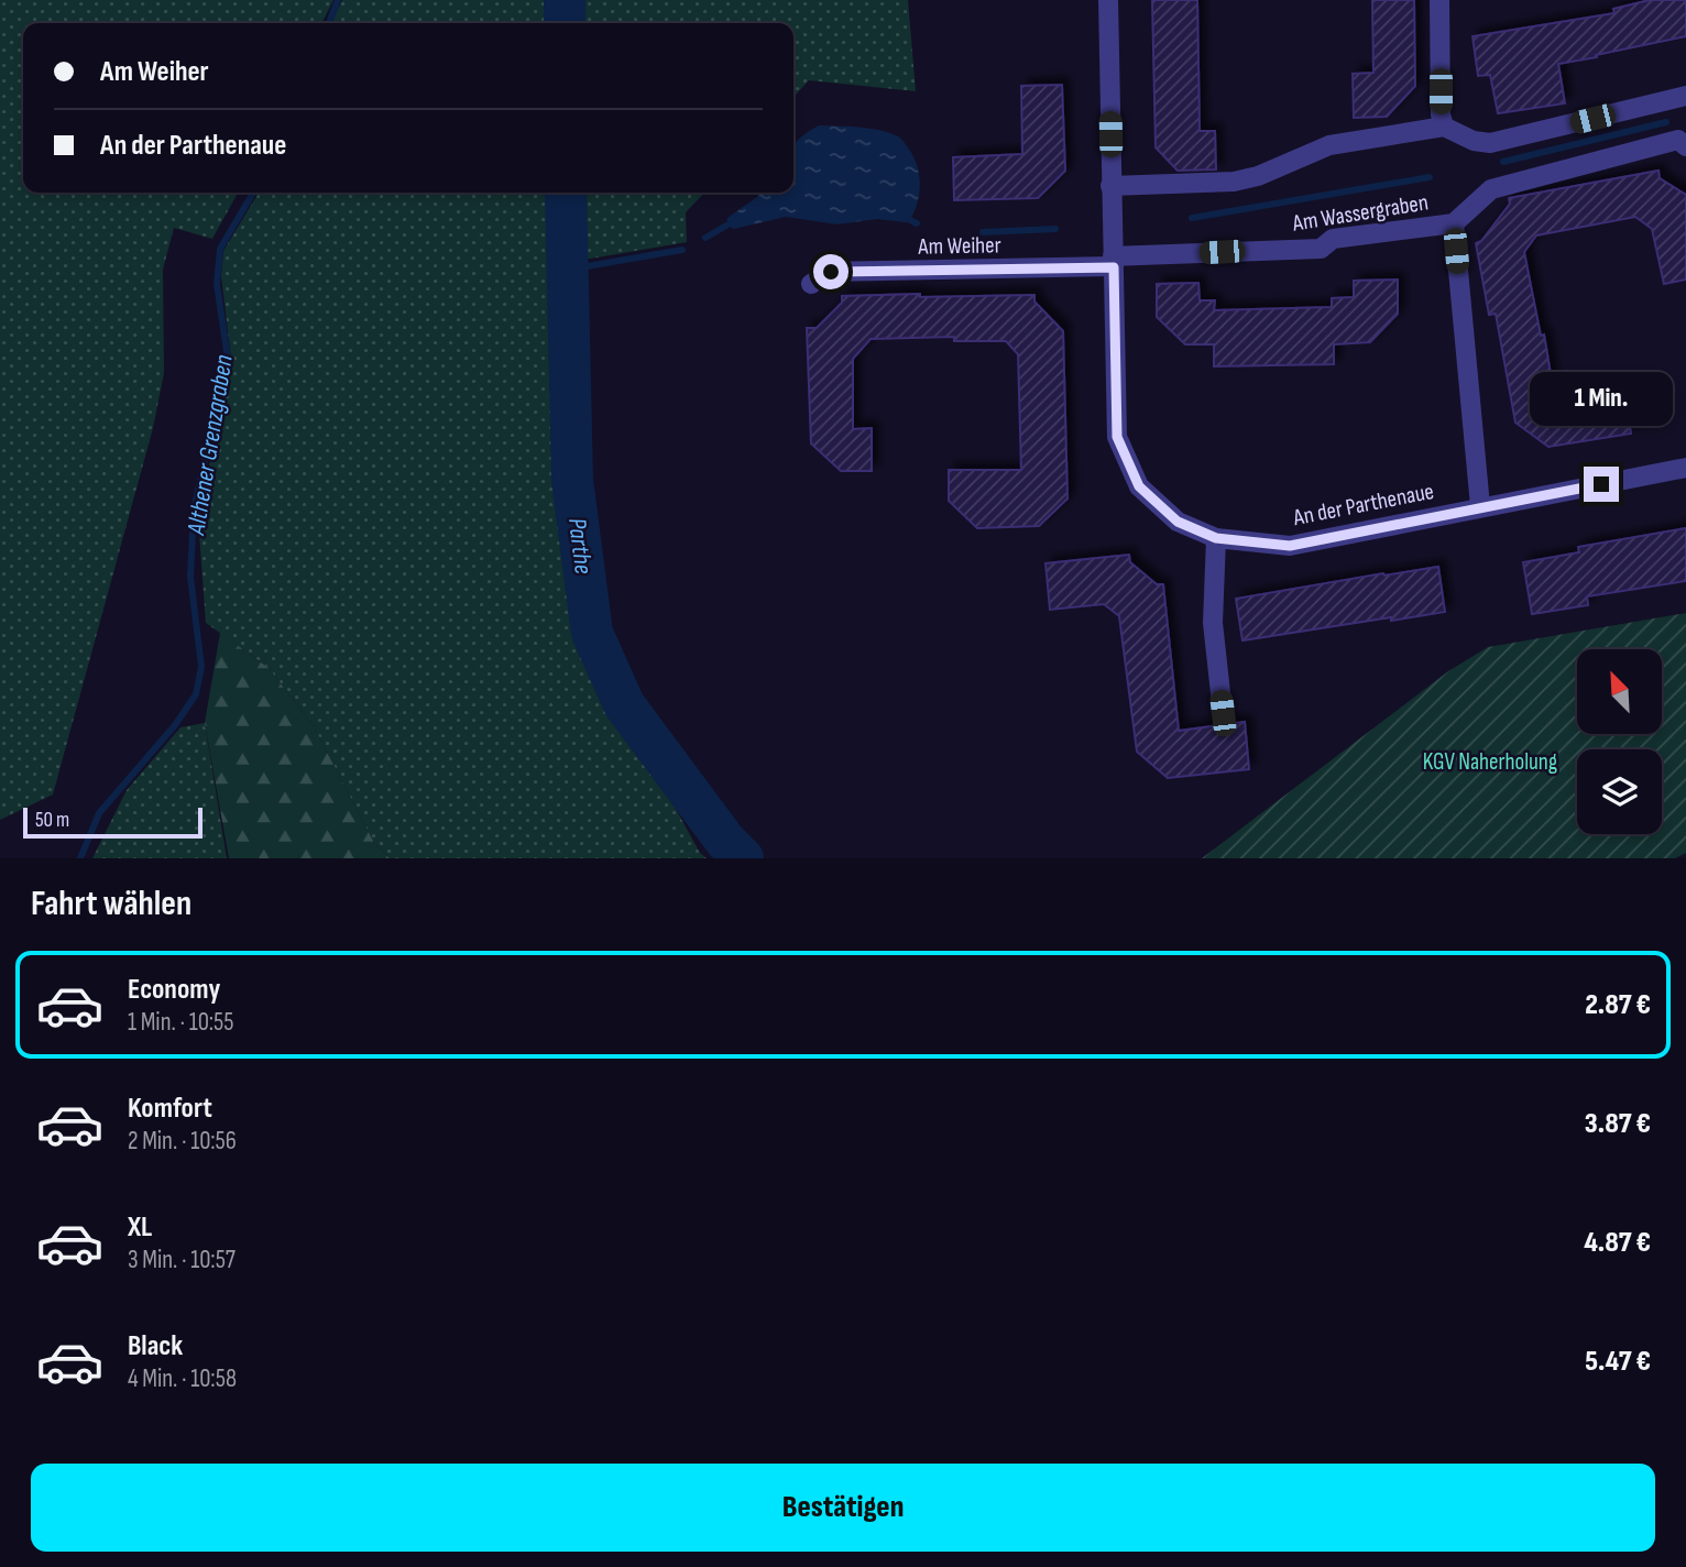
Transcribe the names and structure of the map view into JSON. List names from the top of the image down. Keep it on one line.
{"streets":{"street":["Am Wassergraben","Am Weiher","An der Parthenaue"]},"crossings":[["Am Wassergraben","Am Weiher"],["Am Wassergraben","An der Parthenaue"],["Am Weiher","An der Parthenaue"]],"water":["Althener Grenzgraben","Parthe"],"parks":["KGV Naherholung"],"scale_bar":"50 m","north":"top left","page":{"banner":["Am Weiher","An der Parthenaue"],"bubble":"1 Min.","scale":"50 m","heading":"Fahrt wählen","list":[{"name":"Economy","note":"1 Min. · 10:55","value":"2.87 €"},{"name":"Komfort","note":"2 Min. · 10:56","value":"3.87 €"},{"name":"XL","note":"3 Min. · 10:57","value":"4.87 €"},{"name":"Black","note":"4 Min. · 10:58","value":"5.47 €"}],"buttons":"Bestätigen"}}
